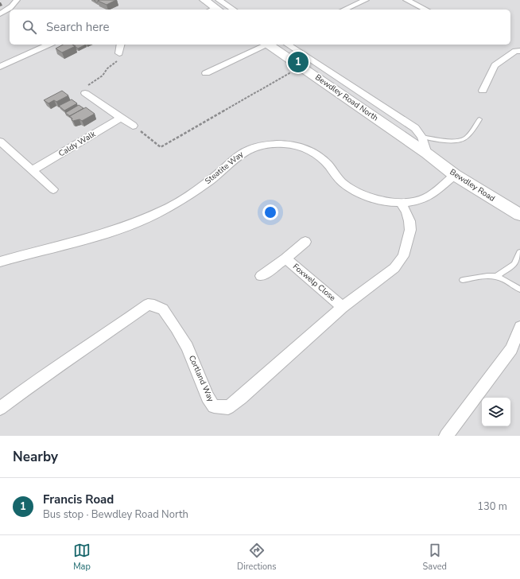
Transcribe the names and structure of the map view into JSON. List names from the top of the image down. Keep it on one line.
{"streets":{"main road":["Bewdley Road North","Bewdley Road"],"street":["Caldy Walk","Steatite Way","Foxwelp Close","Cortland Way"]},"crossings":[["Bewdley Road North","Bewdley Road"],["Steatite Way","Bewdley Road"],["Steatite Way","Cortland Way"],["Foxwelp Close","Cortland Way"]],"page":{"search":"Search here","pins":"1","heading":"Nearby","list":[{"mark":"1","name":"Francis Road","note":"Bus stop · Bewdley Road North","value":"130 m"}],"nav":["Map","Directions","Saved"]}}
